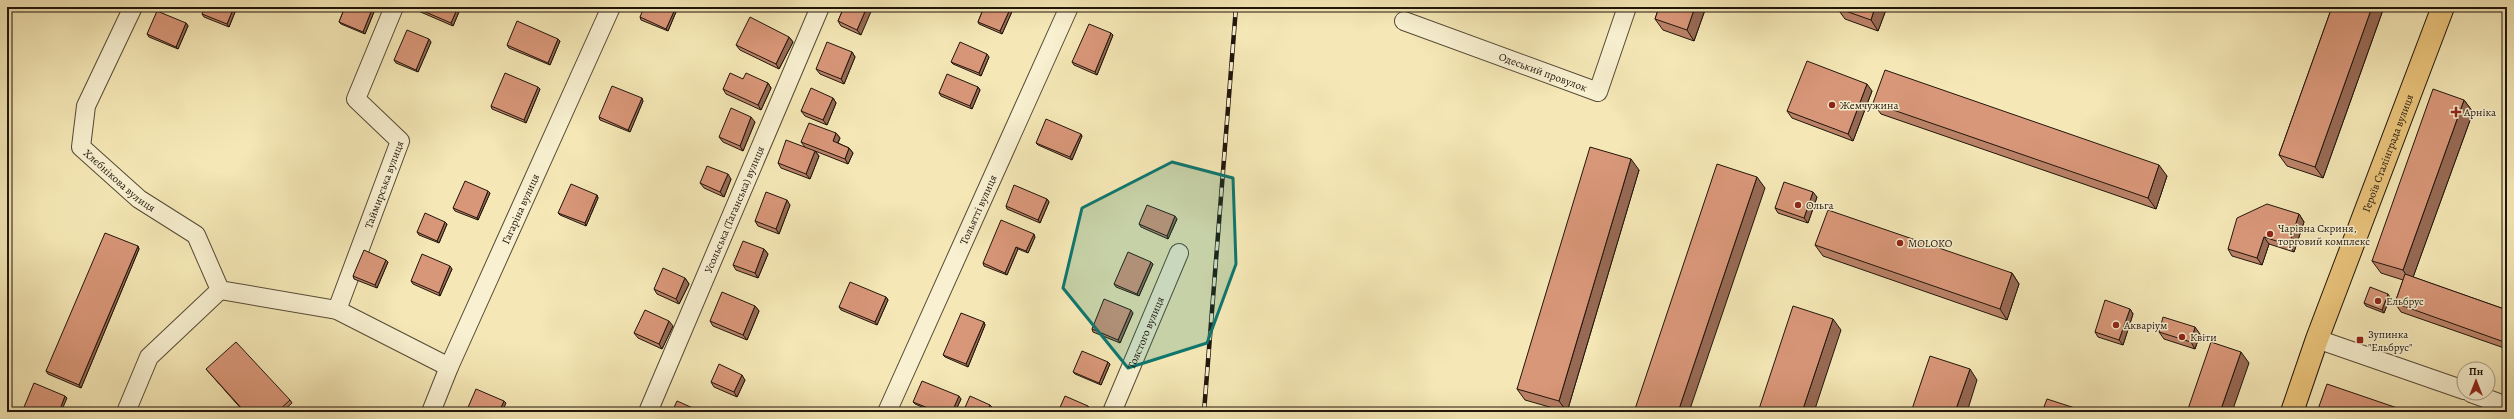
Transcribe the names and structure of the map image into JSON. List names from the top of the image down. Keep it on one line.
{"streets":{"main road":["Героїв Сталінграда вулиця"],"street":["Одеський провулок","Хлєбнікова вулиця","Таймирська вулиця","Гагаріна вулиця","Усольська (Таганська) вулиця","Тольятті вулиця","Толстого вулиця"]},"places":{"other":["Жемчужина","Ольга","Чарівна Скриня, торговий комплекс","MOLOKO","Ельбрус","Акваріум","Квіти"],"health":["Арніка"],"transit":["Зупинка \"Ельбрус\""]},"north":"top"}
